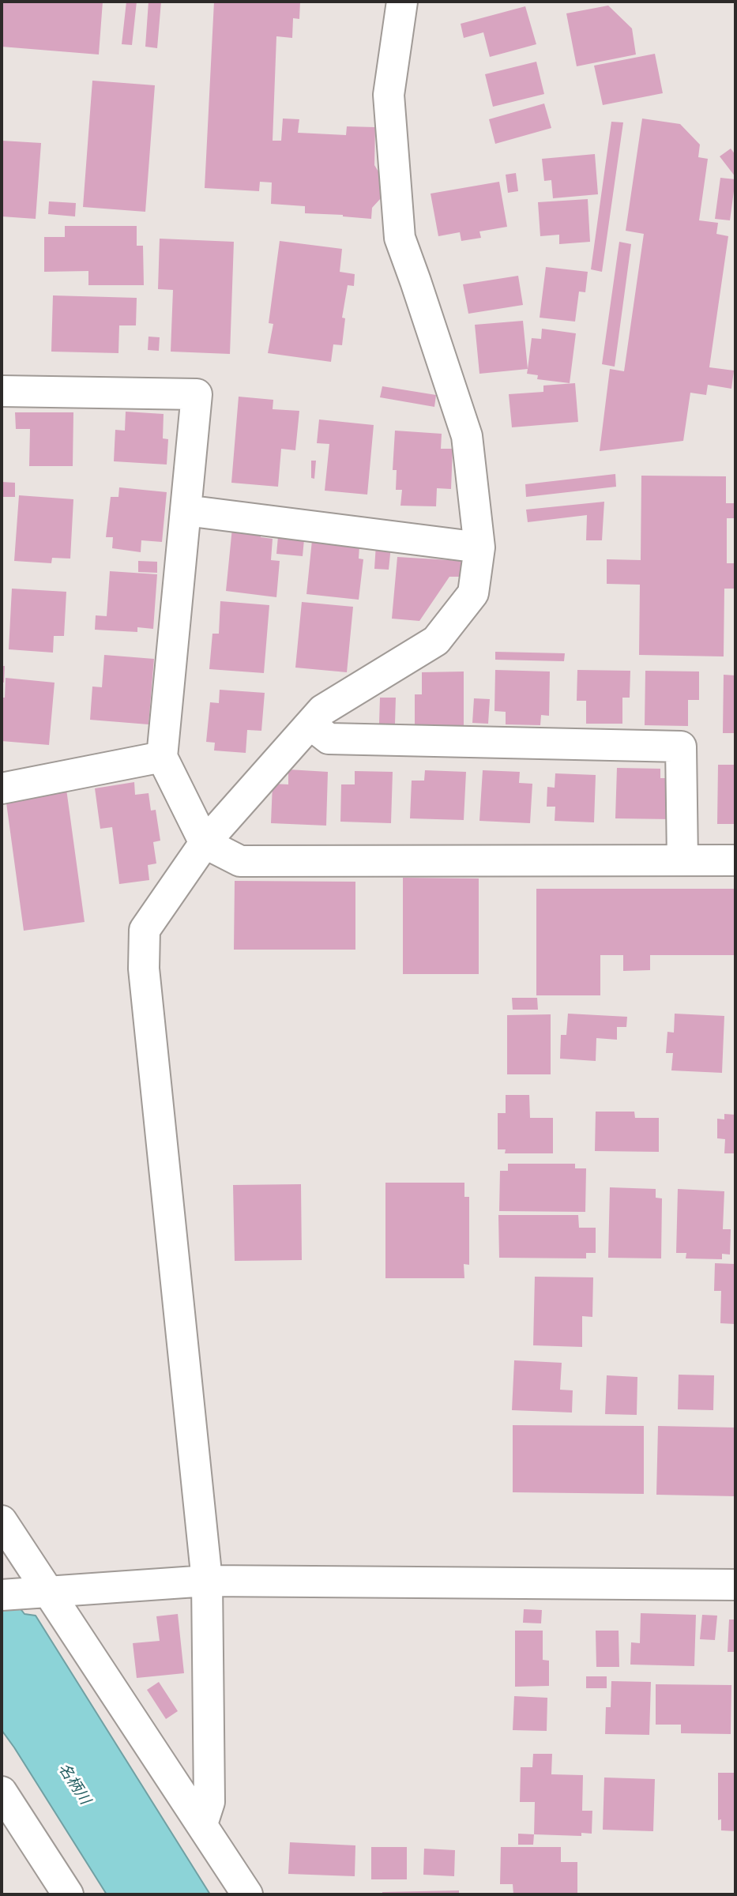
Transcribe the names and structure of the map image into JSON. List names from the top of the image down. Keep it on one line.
{"water":["名柄川"]}
